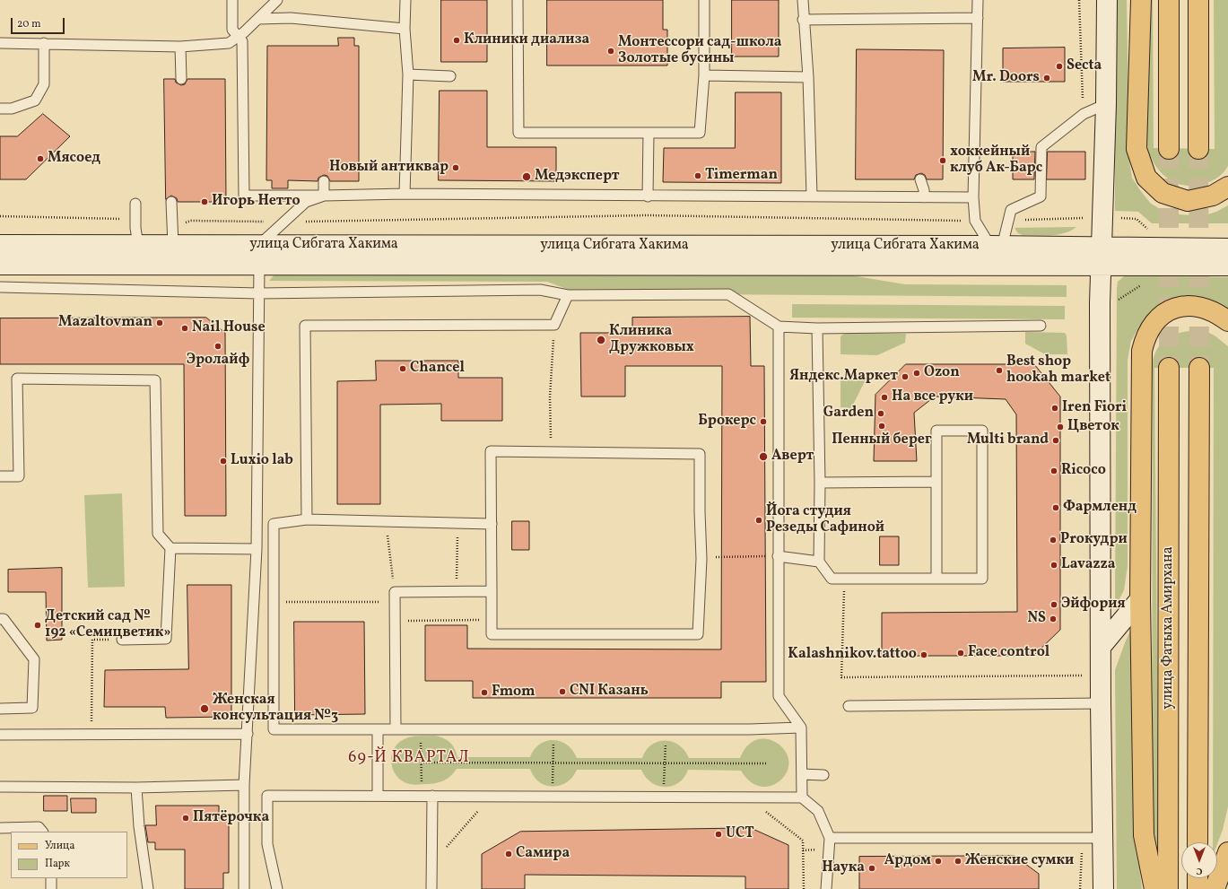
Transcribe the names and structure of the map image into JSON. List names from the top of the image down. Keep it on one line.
{"streets":{"main road":["улица Сибгата Хакима","улица Фатыха Амирхана"]},"districts":["69-Й КВАРТАЛ"],"places":["Клиники диализа","Монтессори сад-школа Золотые бусины","Secta","Mr. Doors","Мясоед","хоккейный клуб Ак-Барс","Новый антиквар","Timerman","Медэксперт","Игорь Нетто","Mazaltovman","Nail House","Клиника Дружковых","Эролайф","Chancel","Best shop hookah market","Ozon","Яндекс.Маркет","На все руки","Iren Fiori","Garden","Брокерс","Пенный берег","Цветок","Multi brand","Аверт","Luxio lab","Ricoco","Фармленд","Йога студия Резеды Сафиной","Proкудри","Lavazza","Эйфория","NS","Детский сад № 192 «Семицветик»","Face control","Kalashnikov.tattoo","CNI Казань","Fmom","Женская консультация №3","Пятёрочка","UCT","Самира","Ардом","Женские сумки","Наука"],"legend":["Улица","Парк"],"scale_bar":"20 m","north":"bottom"}
